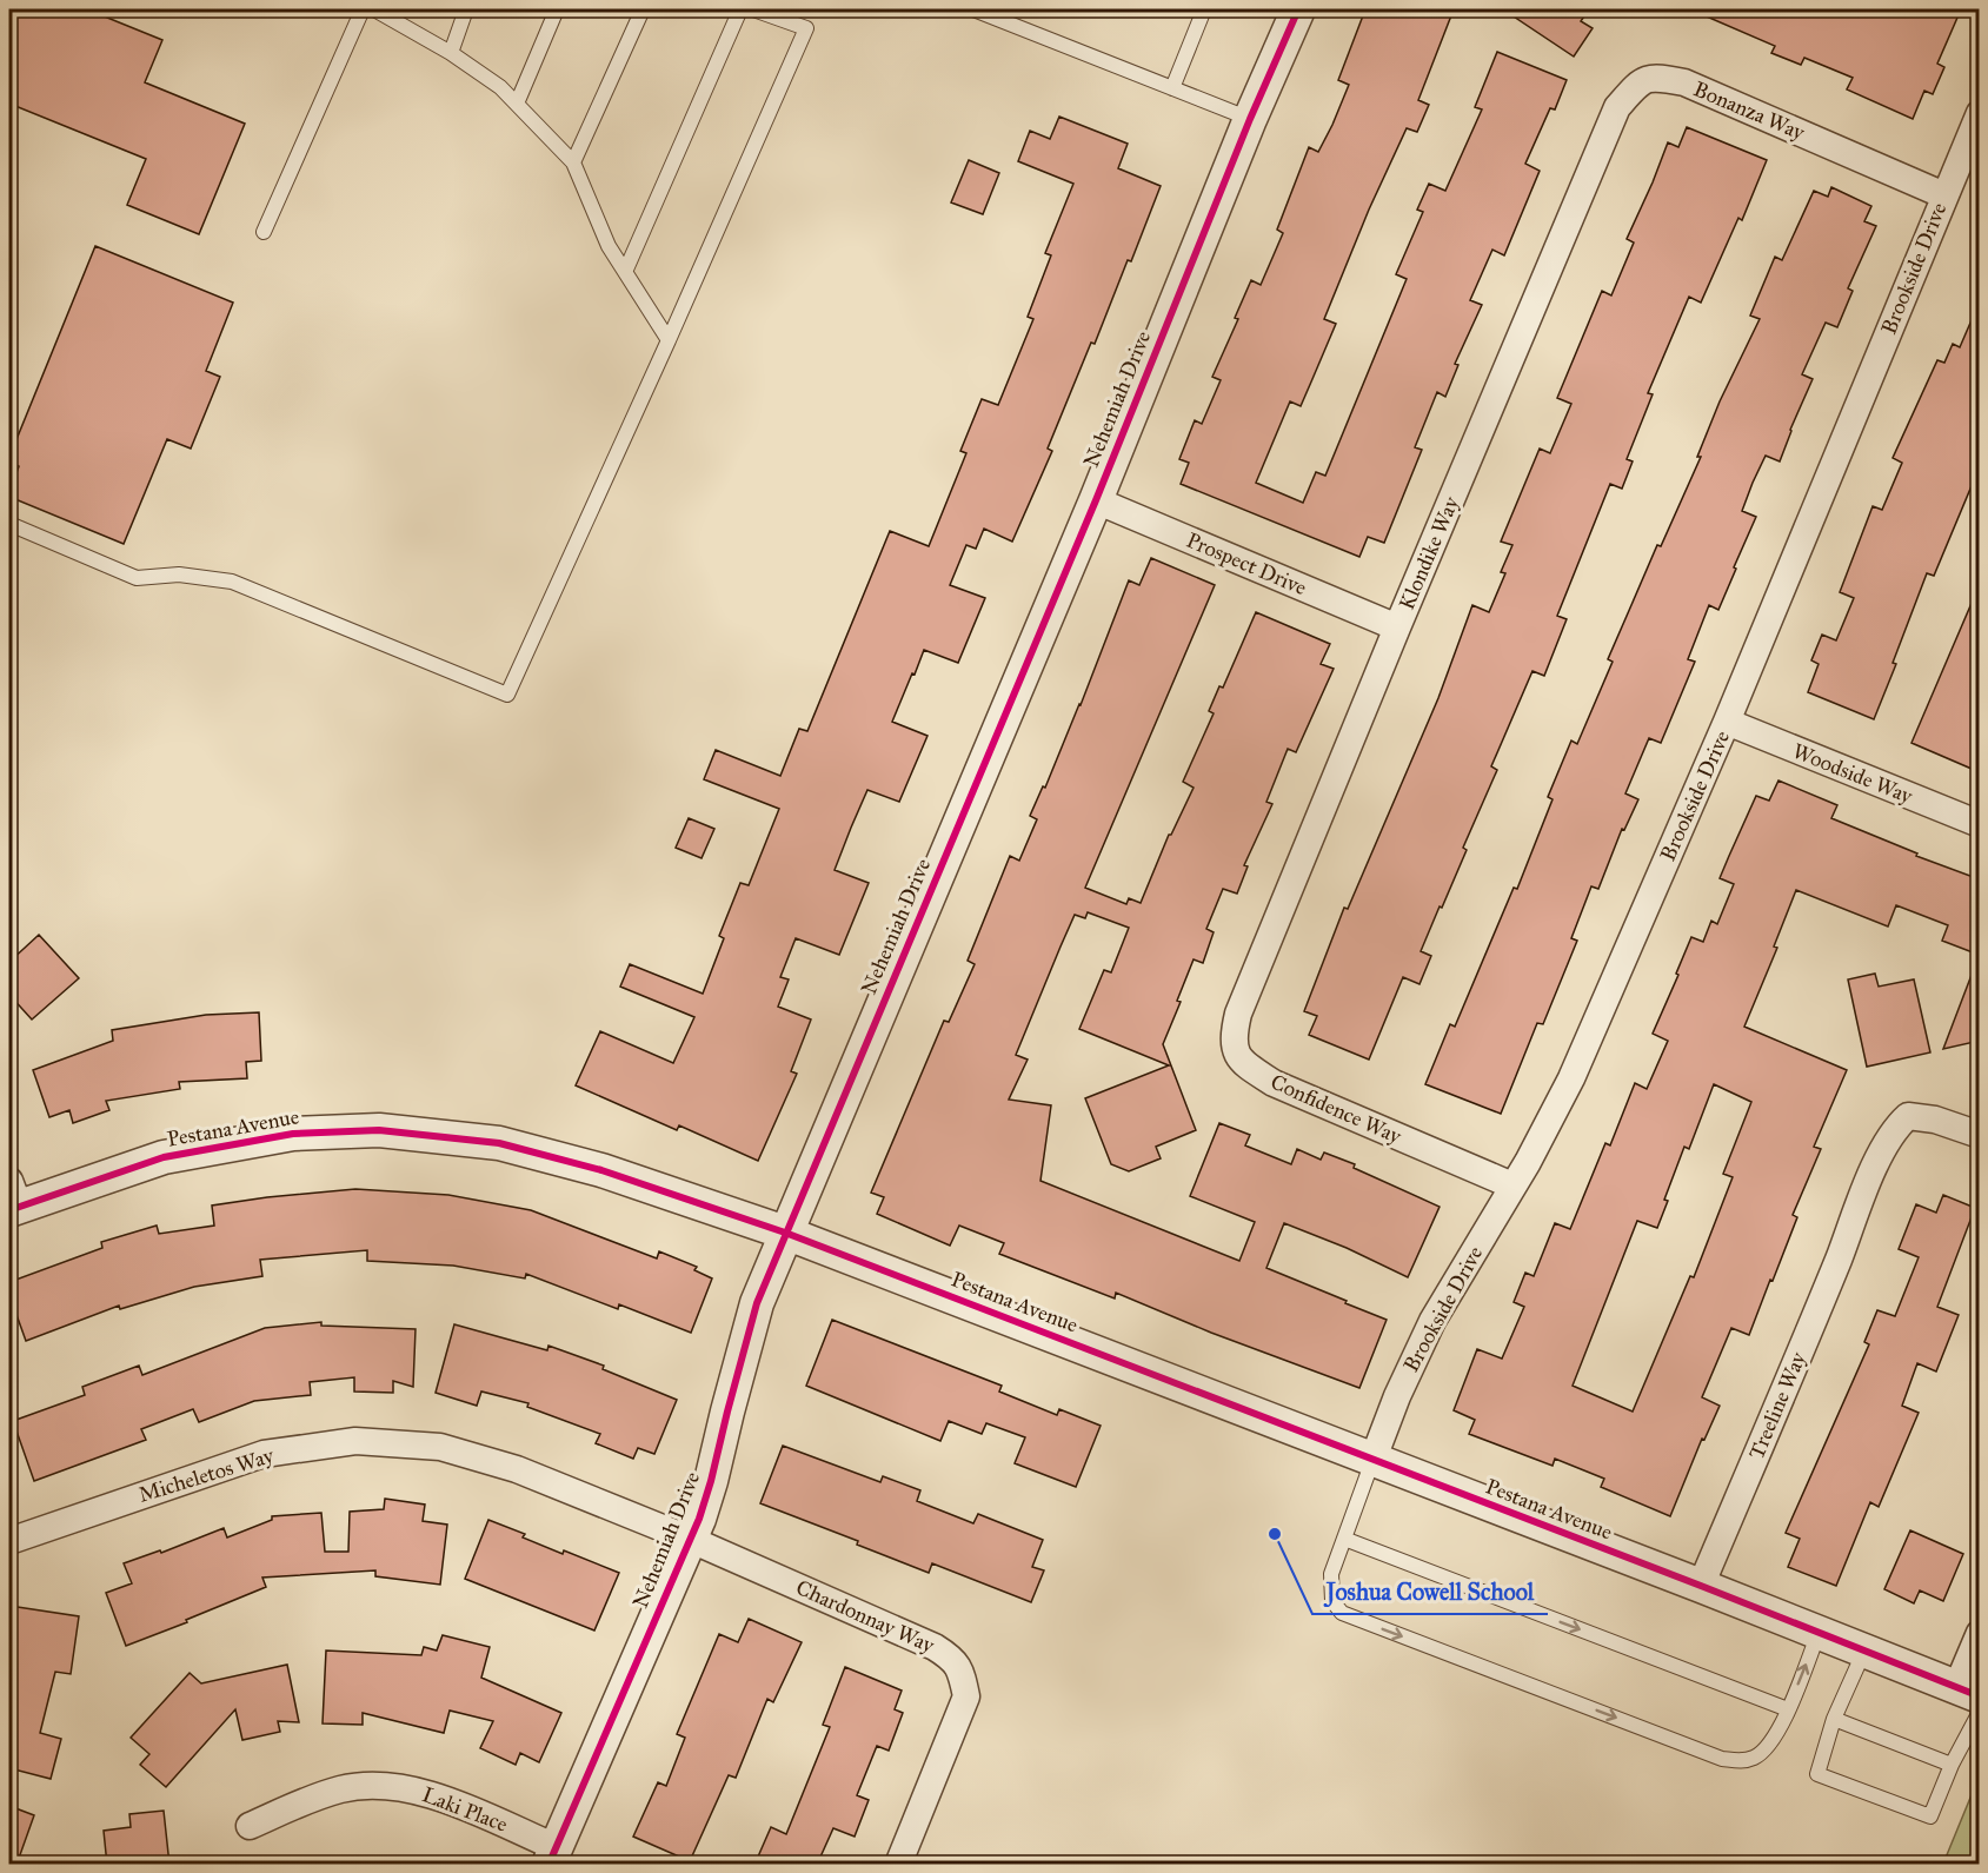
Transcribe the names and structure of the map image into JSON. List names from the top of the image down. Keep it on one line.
{"streets":{"street":["Bonanza Way","Brookside Drive","Nehemiah Drive","Klondike Way","Prospect Drive","Woodside Way","Confidence Way","Pestana Avenue","Treeline Way","Micheletos Way","Chardonnay Way","Laki Place"]},"crossings":[["Bonanza Way","Brookside Drive"],["Bonanza Way","Klondike Way"],["Brookside Drive","Woodside Way"],["Brookside Drive","Confidence Way"],["Brookside Drive","Pestana Avenue"],["Nehemiah Drive","Prospect Drive"],["Nehemiah Drive","Pestana Avenue"],["Nehemiah Drive","Micheletos Way"],["Nehemiah Drive","Chardonnay Way"],["Nehemiah Drive","Laki Place"],["Klondike Way","Prospect Drive"],["Klondike Way","Confidence Way"],["Pestana Avenue","Treeline Way"],["Micheletos Way","Chardonnay Way"]],"places":["Joshua Cowell School"]}
